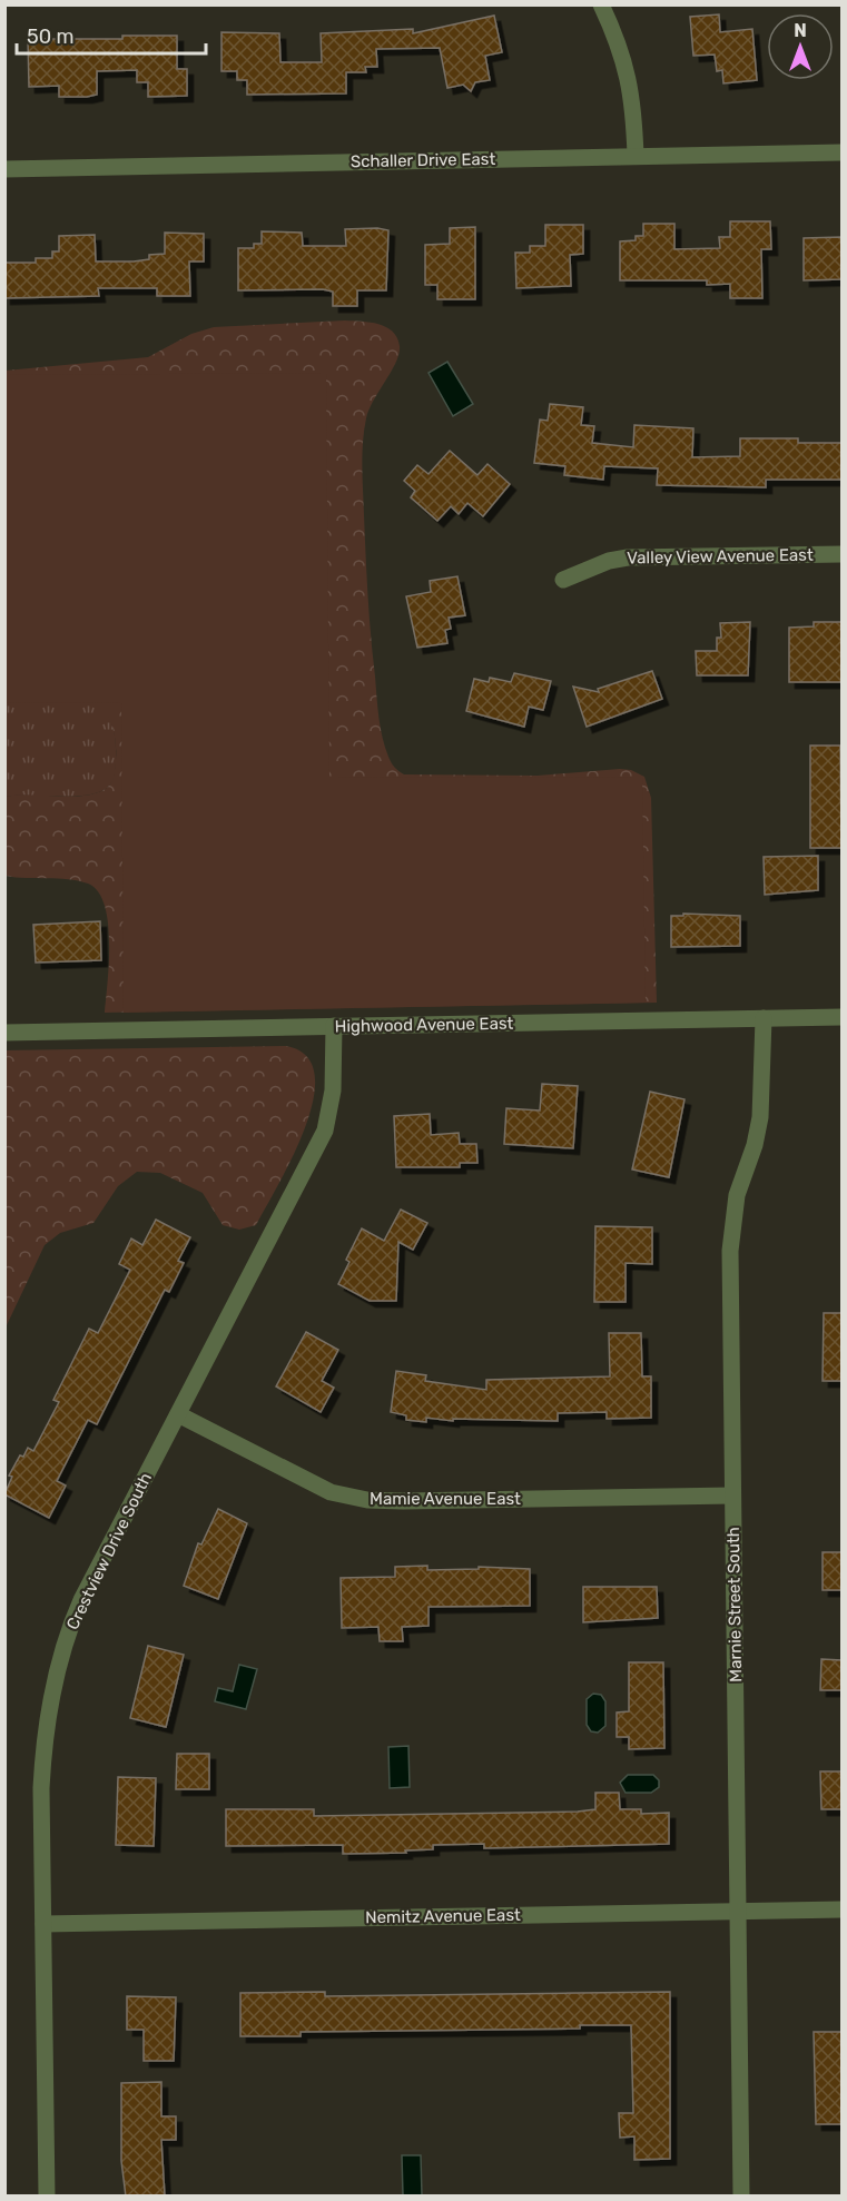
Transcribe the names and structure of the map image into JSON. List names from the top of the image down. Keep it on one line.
{"streets":{"street":["Schaller Drive East","Valley View Avenue East","Highwood Avenue East","Mamie Avenue East","Crestview Drive South","Marnie Street South","Nemitz Avenue East"]},"crossings":[["Highwood Avenue East","Crestview Drive South"],["Highwood Avenue East","Marnie Street South"],["Mamie Avenue East","Crestview Drive South"],["Mamie Avenue East","Marnie Street South"],["Crestview Drive South","Nemitz Avenue East"],["Marnie Street South","Nemitz Avenue East"]],"scale_bar":"50 m","north":"top"}
